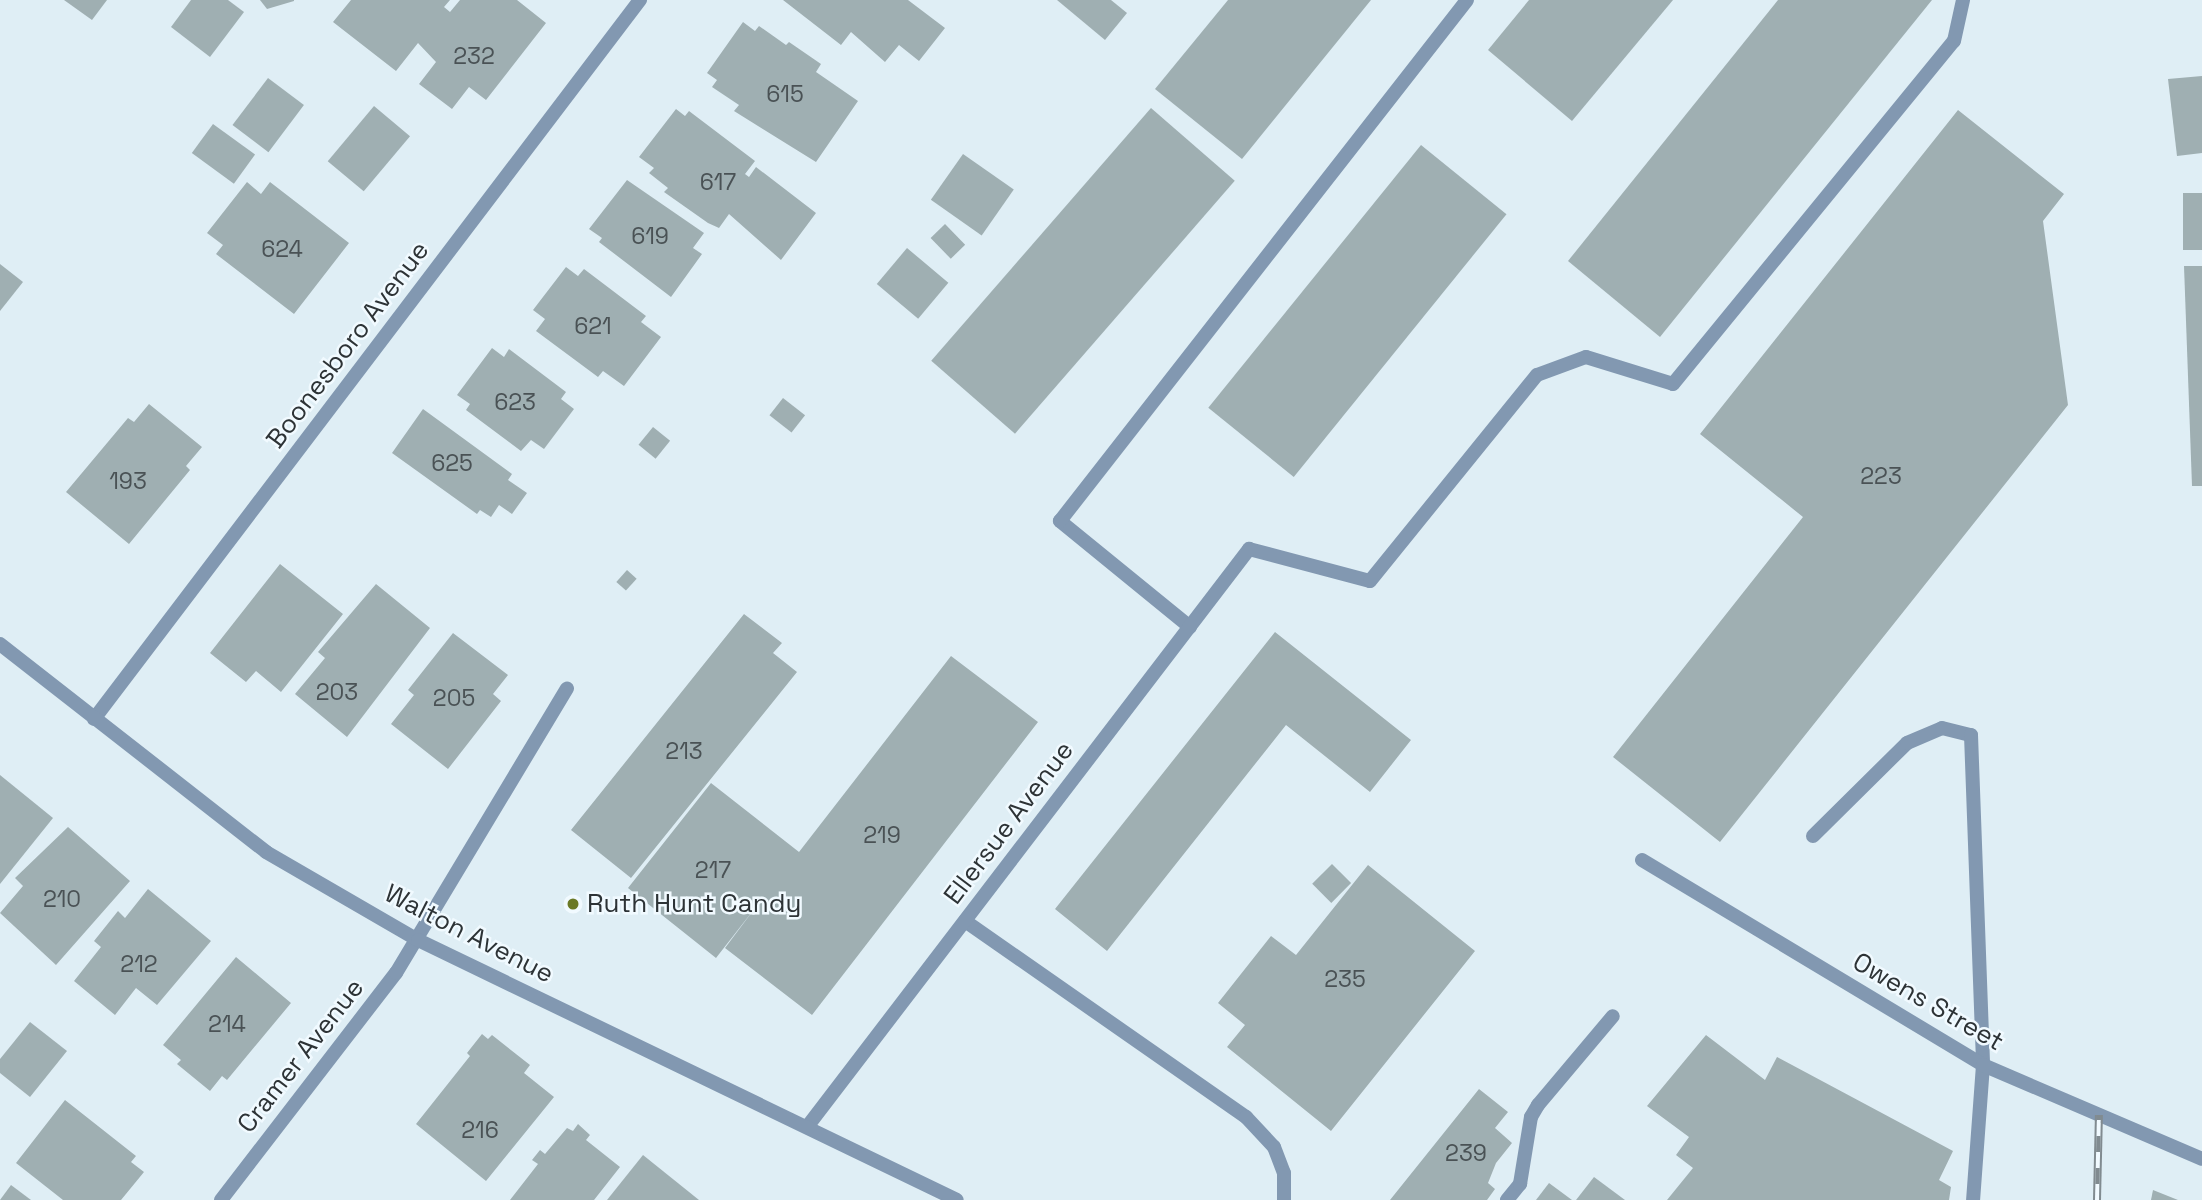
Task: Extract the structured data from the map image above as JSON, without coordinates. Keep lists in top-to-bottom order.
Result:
{
  "streets": {
    "street": [
      "Boonesboro Avenue",
      "Ellersue Avenue",
      "Walton Avenue",
      "Owens Street",
      "Cramer Avenue"
    ]
  },
  "crossings": [
    ["Boonesboro Avenue", "Walton Avenue"],
    ["Ellersue Avenue", "Walton Avenue"],
    ["Walton Avenue", "Cramer Avenue"]
  ],
  "places": ["Ruth Hunt Candy"],
  "house_numbers": [
    "232",
    "615",
    "617",
    "619",
    "624",
    "621",
    "623",
    "625",
    "223",
    "193",
    "203",
    "205",
    "213",
    "219",
    "217",
    "210",
    "212",
    "235",
    "214",
    "216",
    "239"
  ]
}
